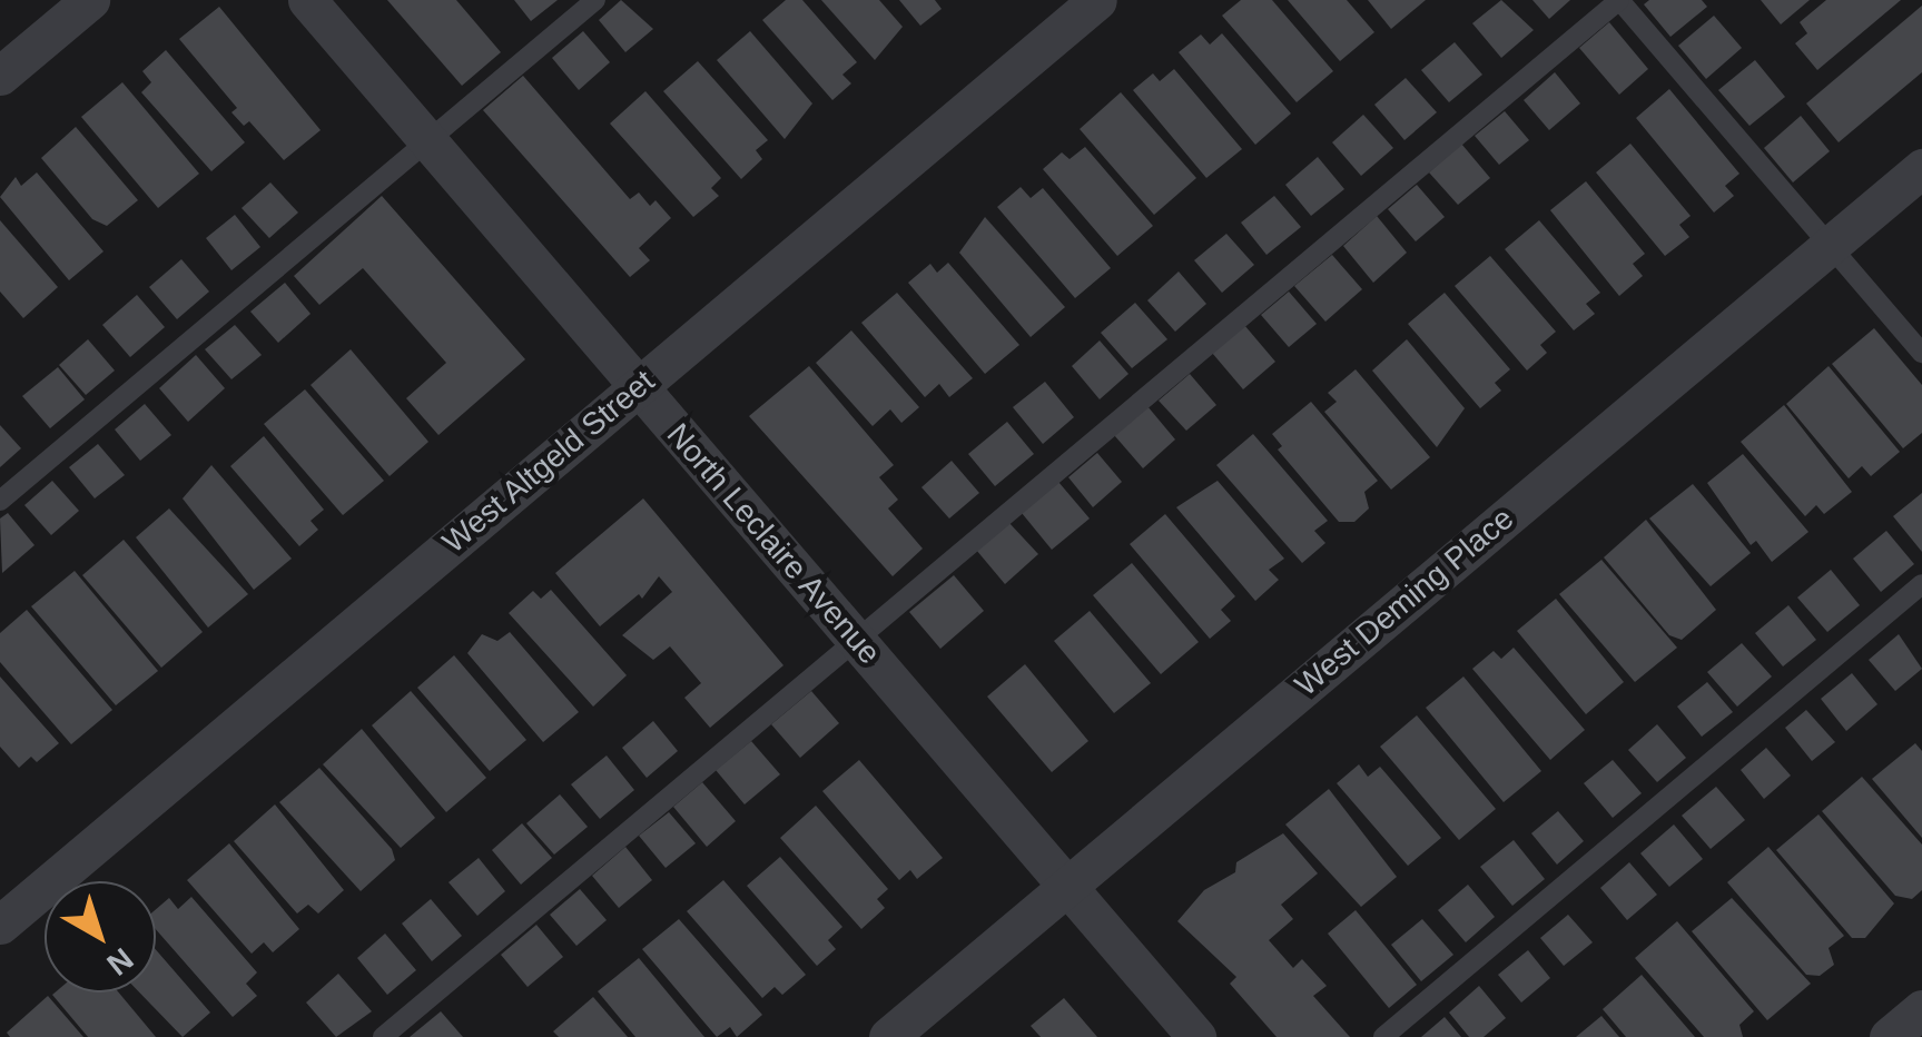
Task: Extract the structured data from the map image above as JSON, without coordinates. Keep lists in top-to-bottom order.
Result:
{
  "streets": {
    "street": ["West Altgeld Street", "North Leclaire Avenue", "West Deming Place"]
  },
  "crossings": [
    ["West Altgeld Street", "North Leclaire Avenue"],
    ["North Leclaire Avenue", "West Deming Place"]
  ],
  "north": "bottom right"
}
